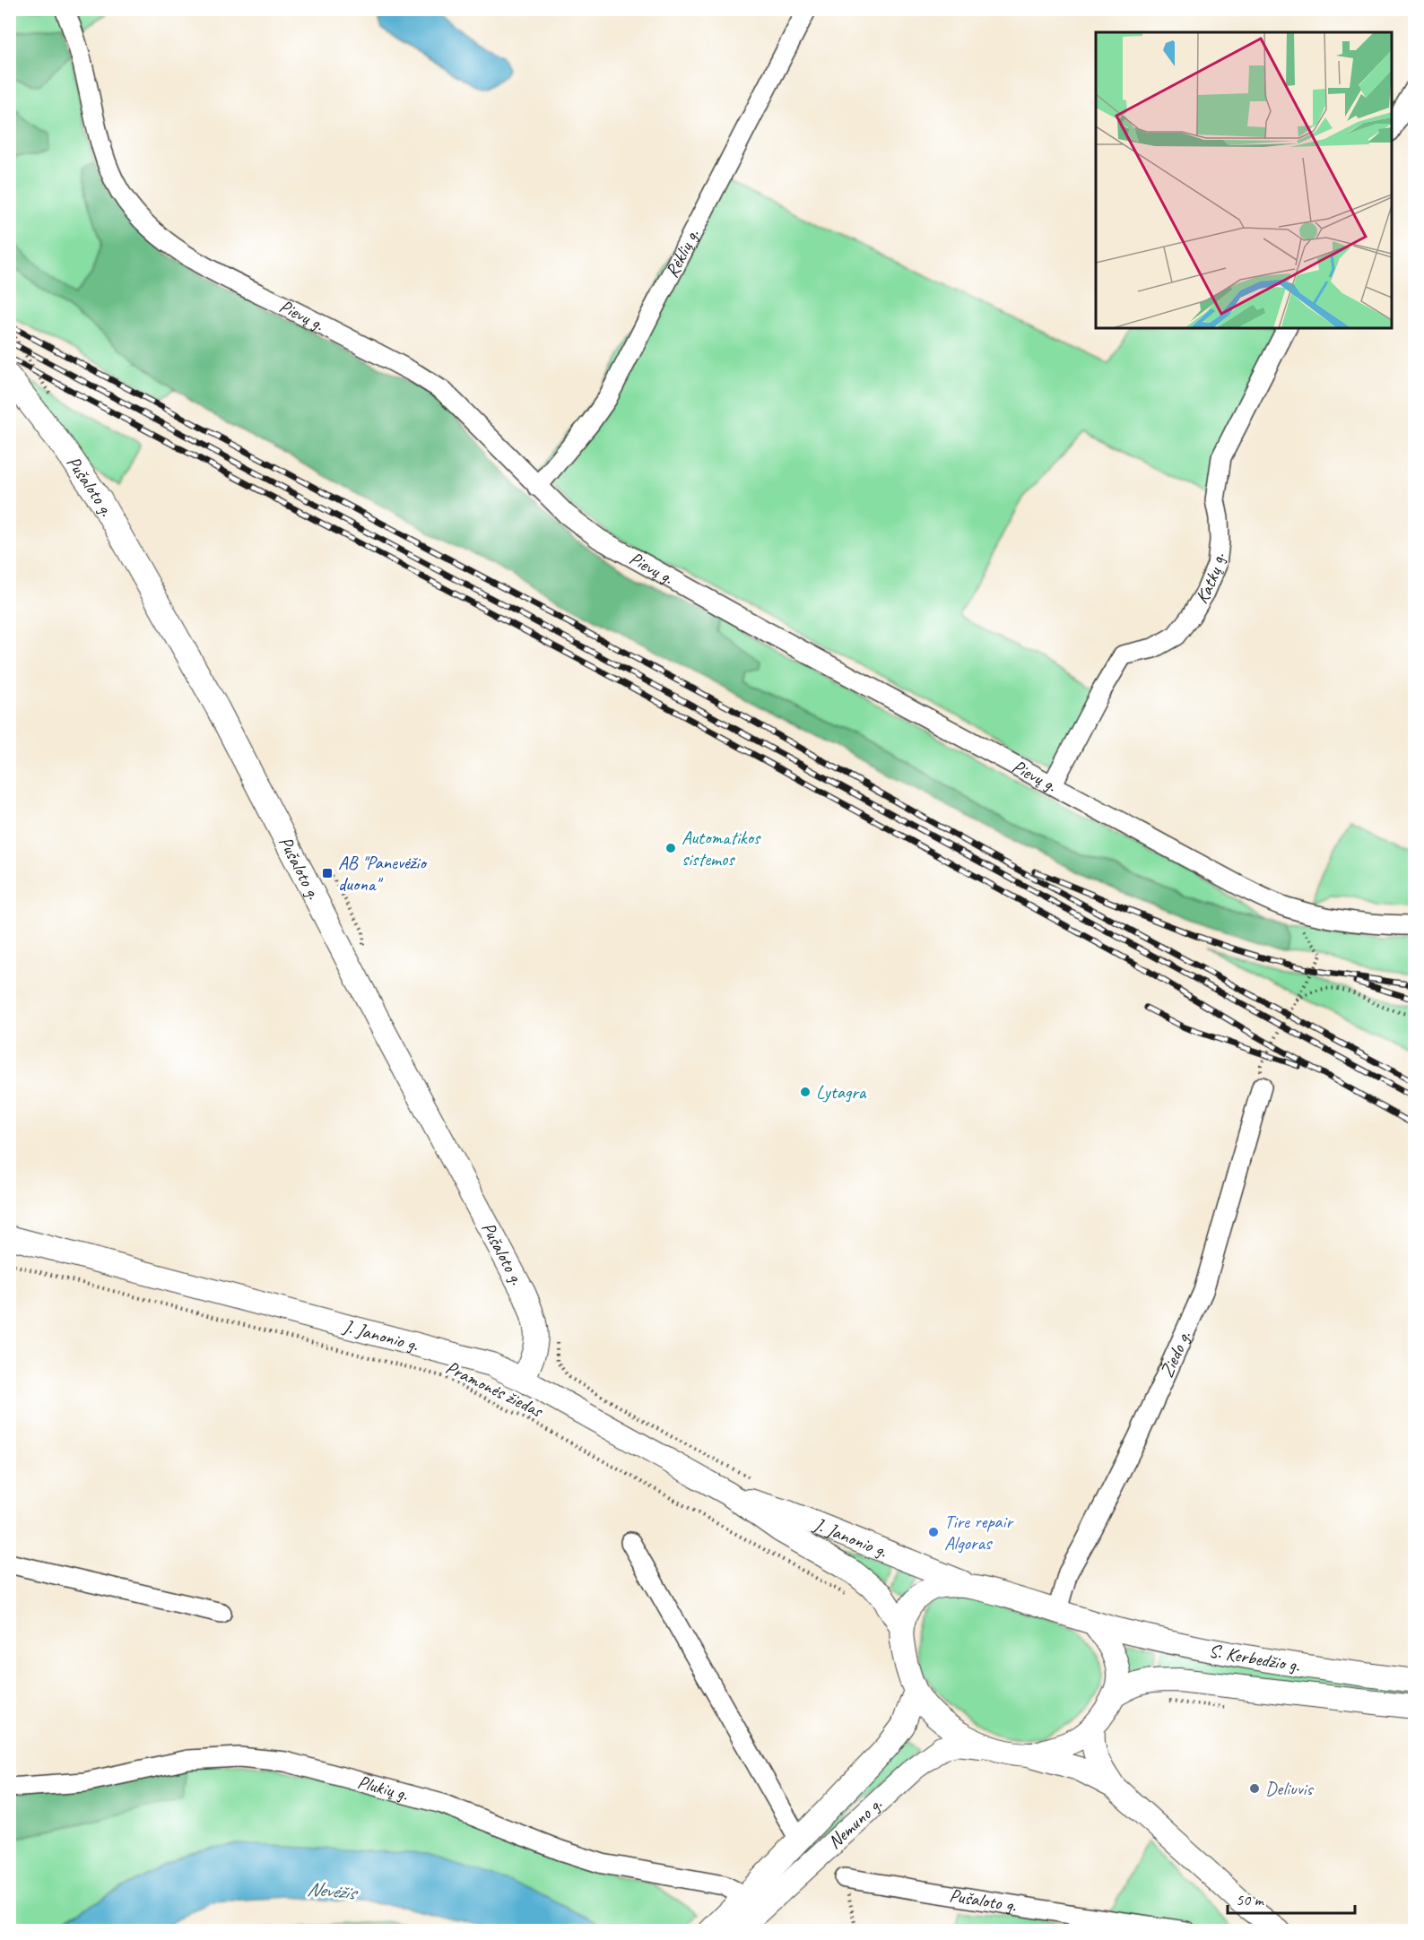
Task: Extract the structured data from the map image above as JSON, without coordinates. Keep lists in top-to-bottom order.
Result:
{
  "streets": {
    "main road": [
      "Pušaloto g.",
      "J. Janonio g.",
      "S. Kerbedžio g.",
      "Nemuno g."
    ],
    "street": [
      "Rėklių g.",
      "Pievų g.",
      "Katkų g.",
      "Žiedo g.",
      "Plukių g."
    ],
    "path": ["Pramonės žiedas"]
  },
  "crossings": [
    ["Rėklių g.", "Pievų g."],
    ["Pievų g.", "Katkų g."],
    ["Pušaloto g.", "J. Janonio g."],
    ["J. Janonio g.", "S. Kerbedžio g."],
    ["Žiedo g.", "S. Kerbedžio g."],
    ["Plukių g.", "Nemuno g."]
  ],
  "water": ["Nevėžis"],
  "places": {
    "other": [
      "Automatikos sistemos",
      "Lytagra",
      "Tire repair Algoras",
      "Deliuvis"
    ],
    "transit": ["AB \"Panevėžio duona\""]
  },
  "scale_bar": "50 m"
}
